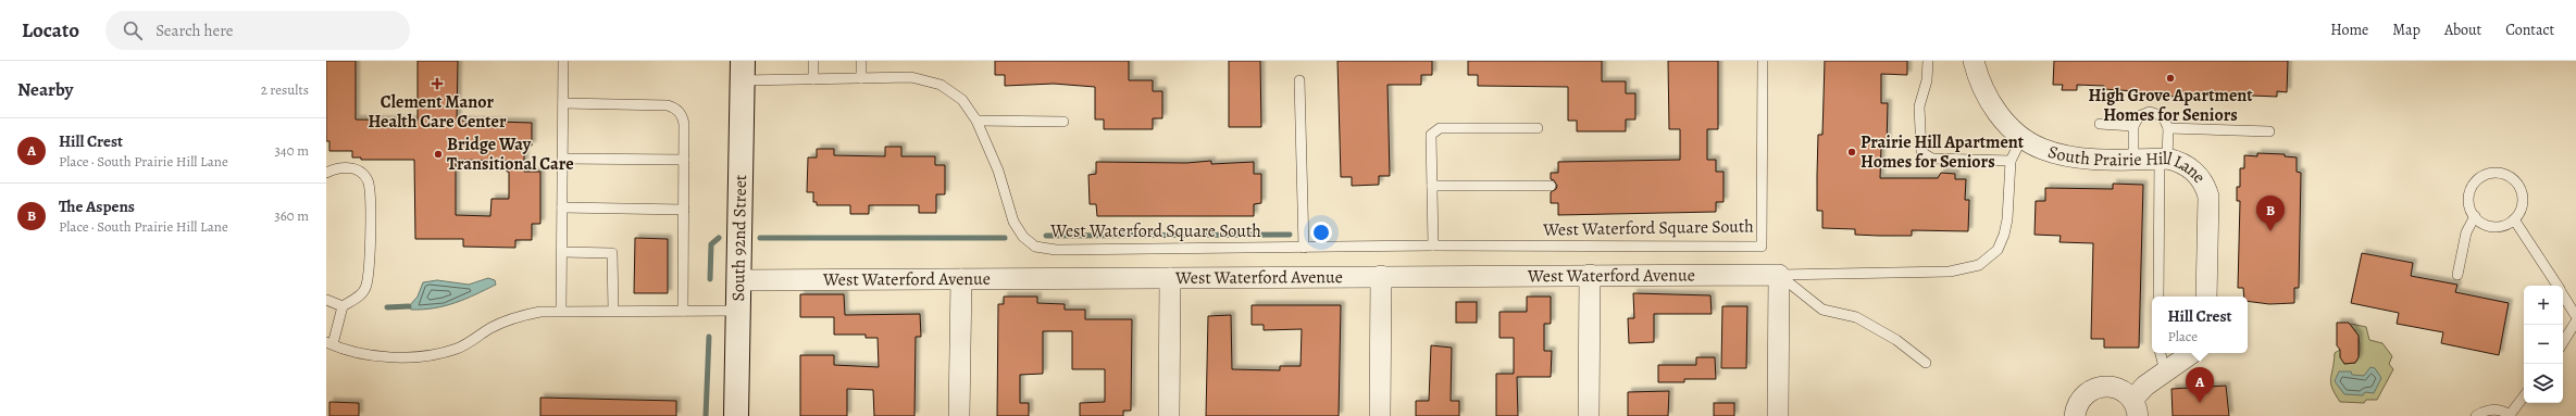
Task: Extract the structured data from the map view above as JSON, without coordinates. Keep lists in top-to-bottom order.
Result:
{
  "streets": {
    "main road": ["South 92nd Street"],
    "street": ["South Prairie Hill Lane", "West Waterford Avenue"],
    "lane": ["West Waterford Square South"]
  },
  "crossings": [
    ["West Waterford Square South", "South 92nd Street"],
    ["South 92nd Street", "West Waterford Avenue"]
  ],
  "places": {
    "other": ["High Grove Apartment Homes for Seniors", "Prairie Hill Apartment Homes for Seniors", "Bridge Way Transitional Care"],
    "health": ["Clement Manor Health Care Center"]
  },
  "page": {
    "header": "Locato",
    "search": "Search here",
    "nav": [
      "Home",
      "Map",
      "About",
      "Contact"
    ],
    "heading": ["Nearby", "2 results"],
    "list": [
      {
        "mark": "A",
        "name": "Hill Crest",
        "note": "Place · South Prairie Hill Lane",
        "value": "340 m"
      },
      {
        "mark": "B",
        "name": "The Aspens",
        "note": "Place · South Prairie Hill Lane",
        "value": "360 m"
      }
    ],
    "pins": ["B", "A"],
    "map_buttons": ["+", "−"],
    "popup": ["Hill Crest", "Place"]
  }
}
